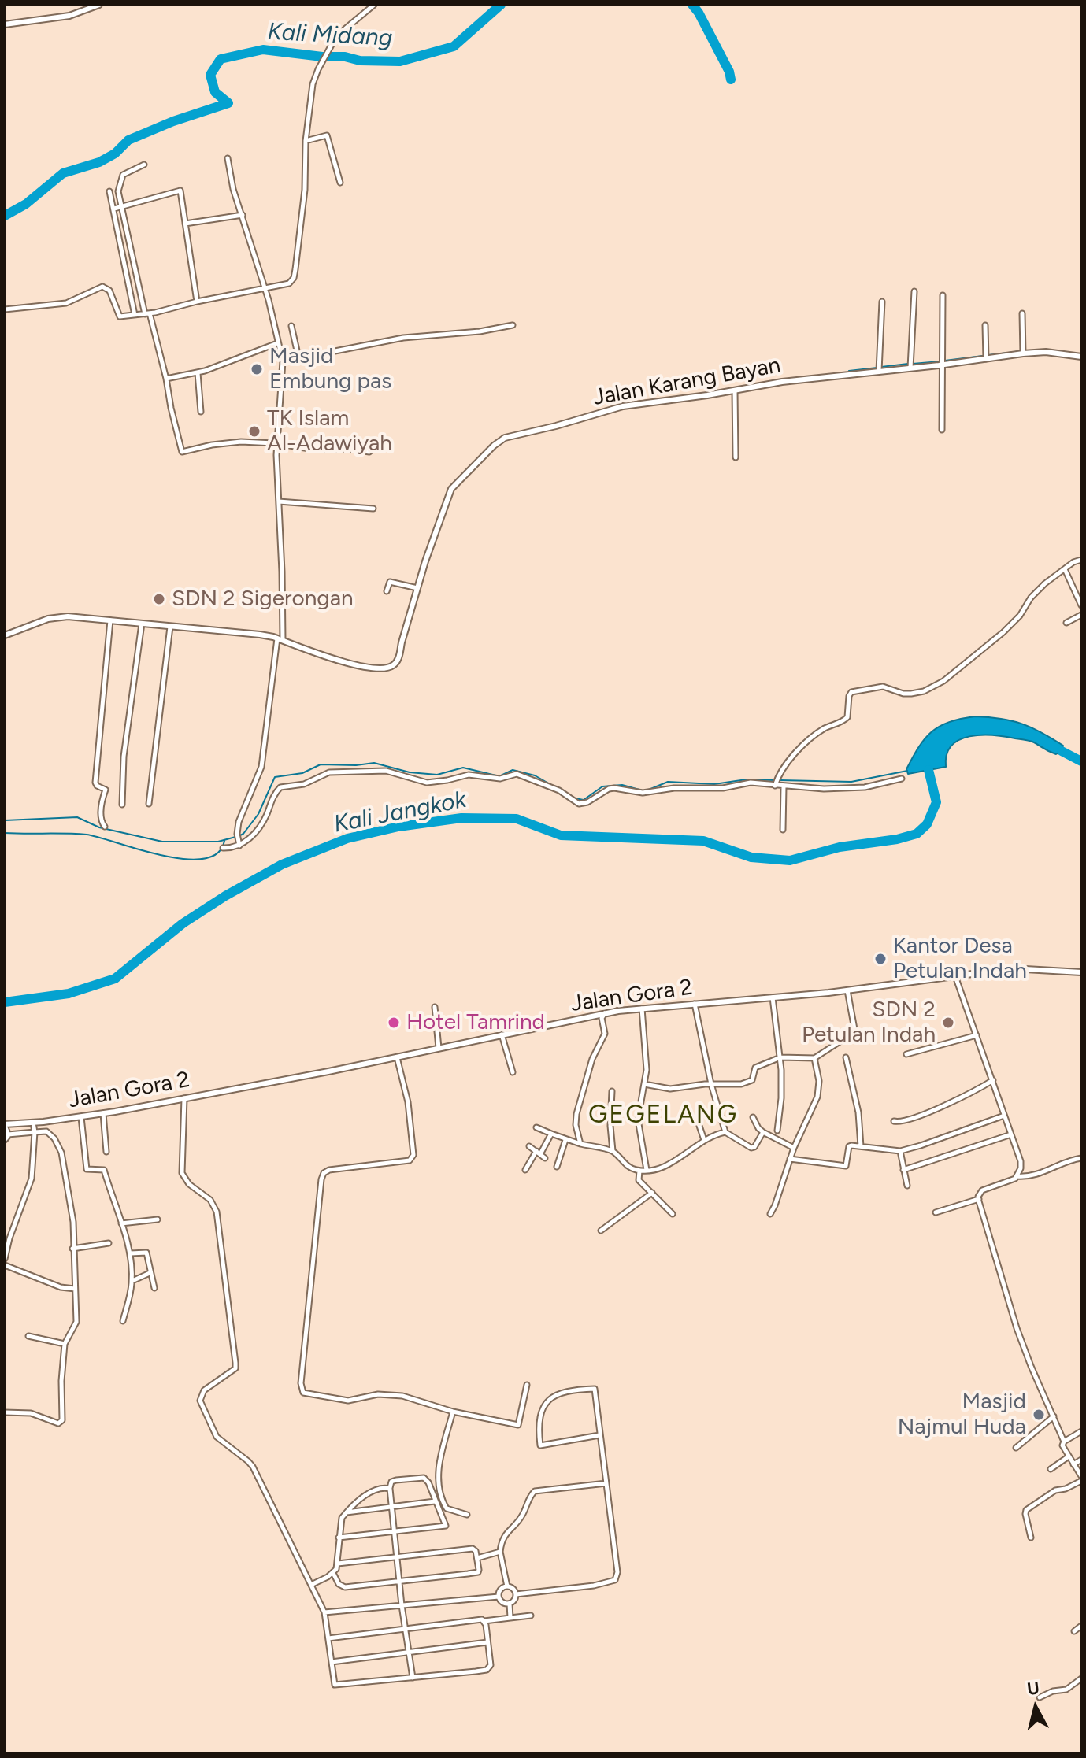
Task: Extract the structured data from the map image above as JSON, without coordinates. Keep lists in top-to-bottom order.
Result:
{
  "streets": {
    "street": ["Jalan Karang Bayan", "Jalan Gora 2"]
  },
  "districts": ["GEGELANG"],
  "water": ["Kali Midang", "Kali Jangkok"],
  "places": [
    "Masjid Embung pas",
    "TK Islam Al-Adawiyah",
    "SDN 2 Sigerongan",
    "Kantor Desa Petulan Indah",
    "Hotel Tamrind",
    "SDN 2 Petulan Indah",
    "Masjid Najmul Huda"
  ],
  "north": "top"
}
